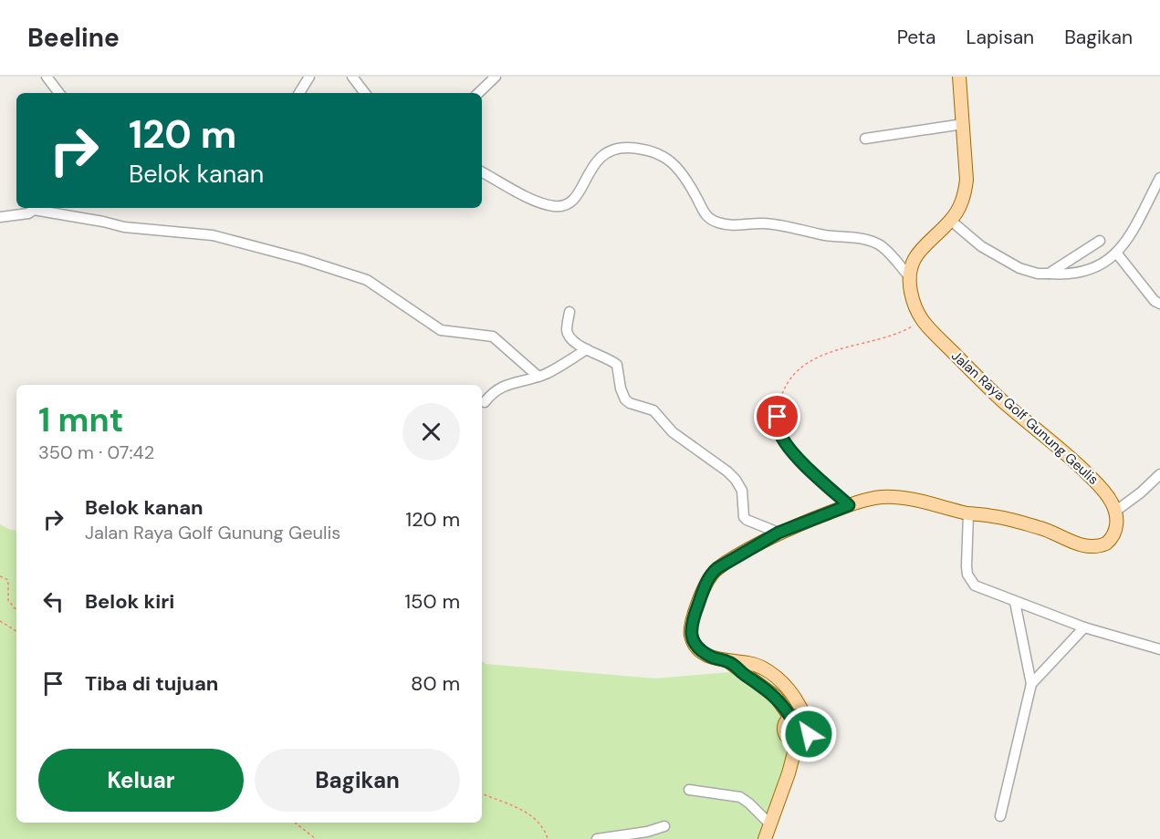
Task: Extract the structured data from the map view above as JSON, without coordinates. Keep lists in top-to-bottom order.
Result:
{
  "streets": {
    "main road": ["Jalan Raya Golf Gunung Geulis"]
  },
  "page": {
    "header": "Beeline",
    "nav": ["Peta", "Lapisan", "Bagikan"],
    "turn": ["120 m", "Belok kanan"],
    "heading": ["1 mnt", "350 m · 07:42"],
    "list": [
      {
        "name": "Belok kanan",
        "note": "Jalan Raya Golf Gunung Geulis",
        "value": "120 m"
      },
      {
        "name": "Belok kiri",
        "value": "150 m"
      },
      {
        "name": "Tiba di tujuan",
        "value": "80 m"
      }
    ],
    "buttons": ["Keluar", "Bagikan"]
  }
}
